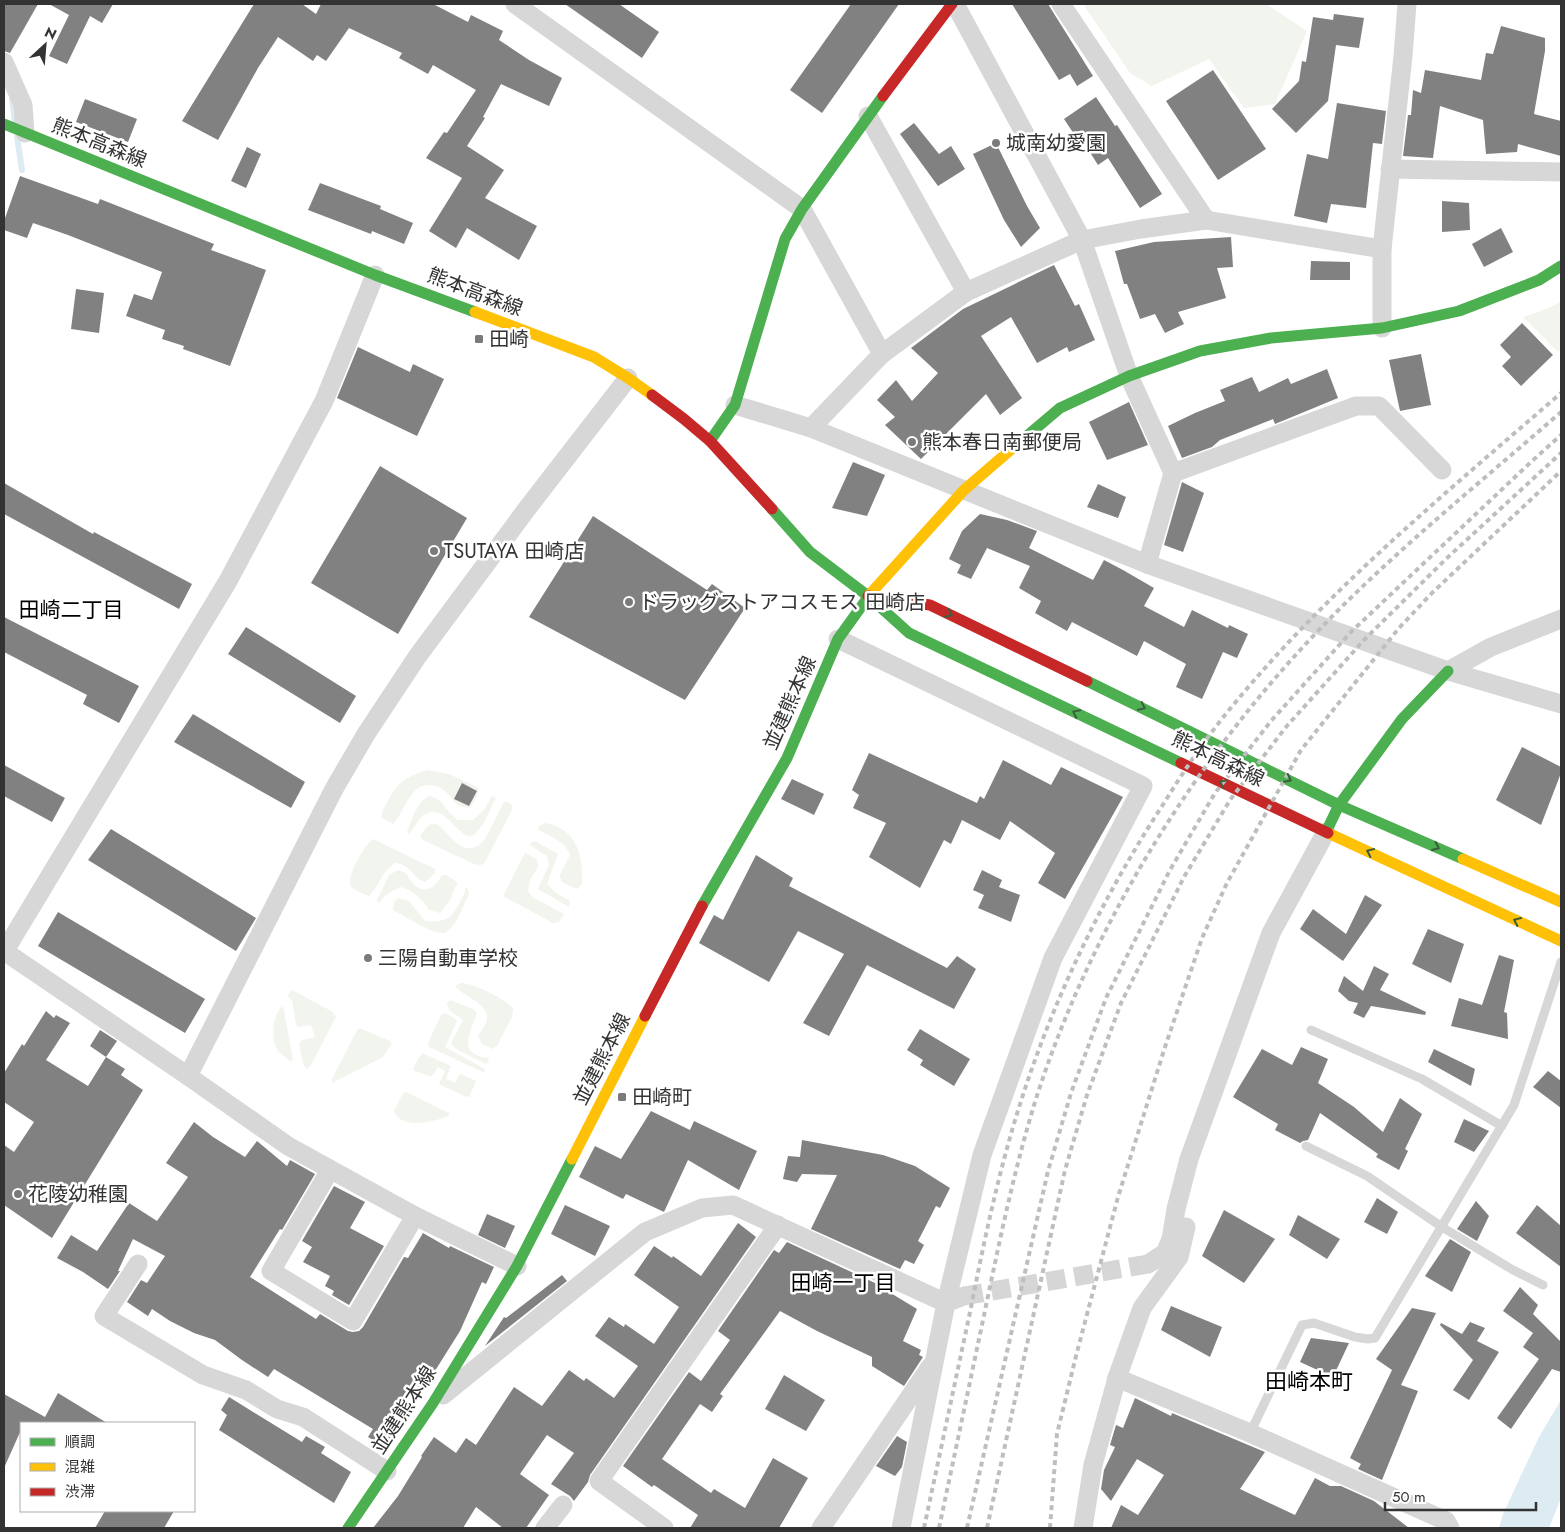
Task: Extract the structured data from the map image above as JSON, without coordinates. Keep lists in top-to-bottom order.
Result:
{
  "streets": {
    "main road": ["熊本高森線", "並建熊本線"]
  },
  "crossings": [
    ["熊本高森線", "並建熊本線"]
  ],
  "districts": ["田崎二丁目", "田崎一丁目", "田崎本町"],
  "places": {
    "other": [
      "城南幼愛園",
      "熊本春日南郵便局",
      "TSUTAYA 田崎店",
      "ドラッグストアコスモス 田崎店",
      "三陽自動車学校",
      "花陵幼稚園"
    ],
    "transit": ["田崎", "田崎町"]
  },
  "legend": ["順調", "混雑", "渋滞"],
  "scale_bar": "50 m",
  "north": "top right"
}
